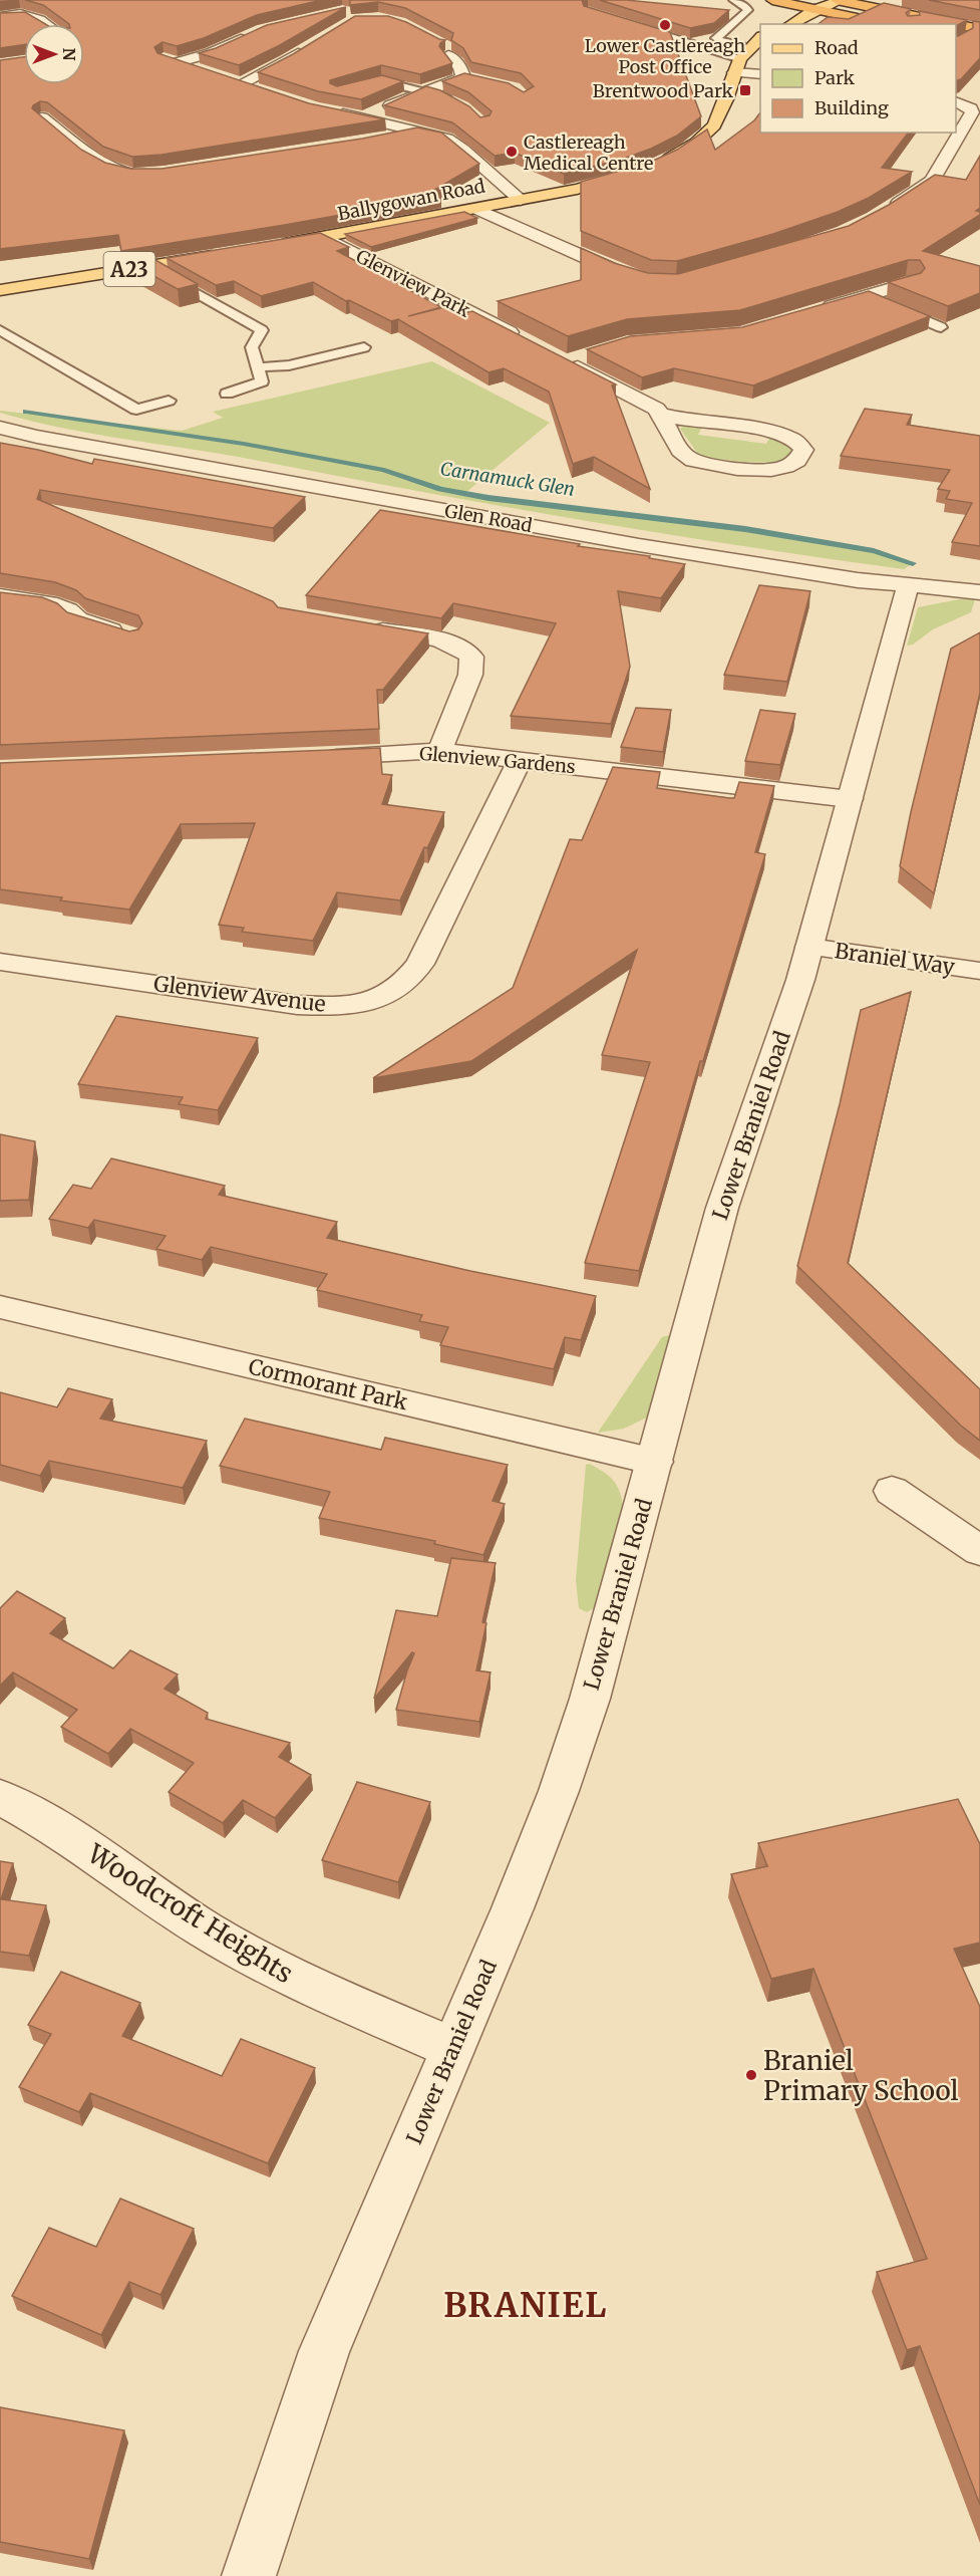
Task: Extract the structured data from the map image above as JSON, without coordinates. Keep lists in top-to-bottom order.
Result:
{
  "streets": {
    "main road": ["Ballygowan Road", "A23"],
    "street": [
      "Glenview Park",
      "Glen Road",
      "Glenview Gardens",
      "Braniel Way",
      "Glenview Avenue",
      "Lower Braniel Road",
      "Cormorant Park",
      "Woodcroft Heights"
    ]
  },
  "crossings": [
    ["Ballygowan Road", "Glenview Park"],
    ["Glen Road", "Lower Braniel Road"],
    ["Glenview Gardens", "Glenview Avenue"],
    ["Glenview Gardens", "Lower Braniel Road"],
    ["Braniel Way", "Lower Braniel Road"],
    ["Lower Braniel Road", "Cormorant Park"],
    ["Lower Braniel Road", "Woodcroft Heights"]
  ],
  "districts": ["BRANIEL"],
  "water": ["Carnamuck Glen"],
  "places": {
    "other": ["Lower Castlereagh Post Office", "Castlereagh Medical Centre", "Braniel Primary School"],
    "transit": ["Brentwood Park"]
  },
  "legend": ["Road", "Park", "Building"],
  "north": "right"
}
